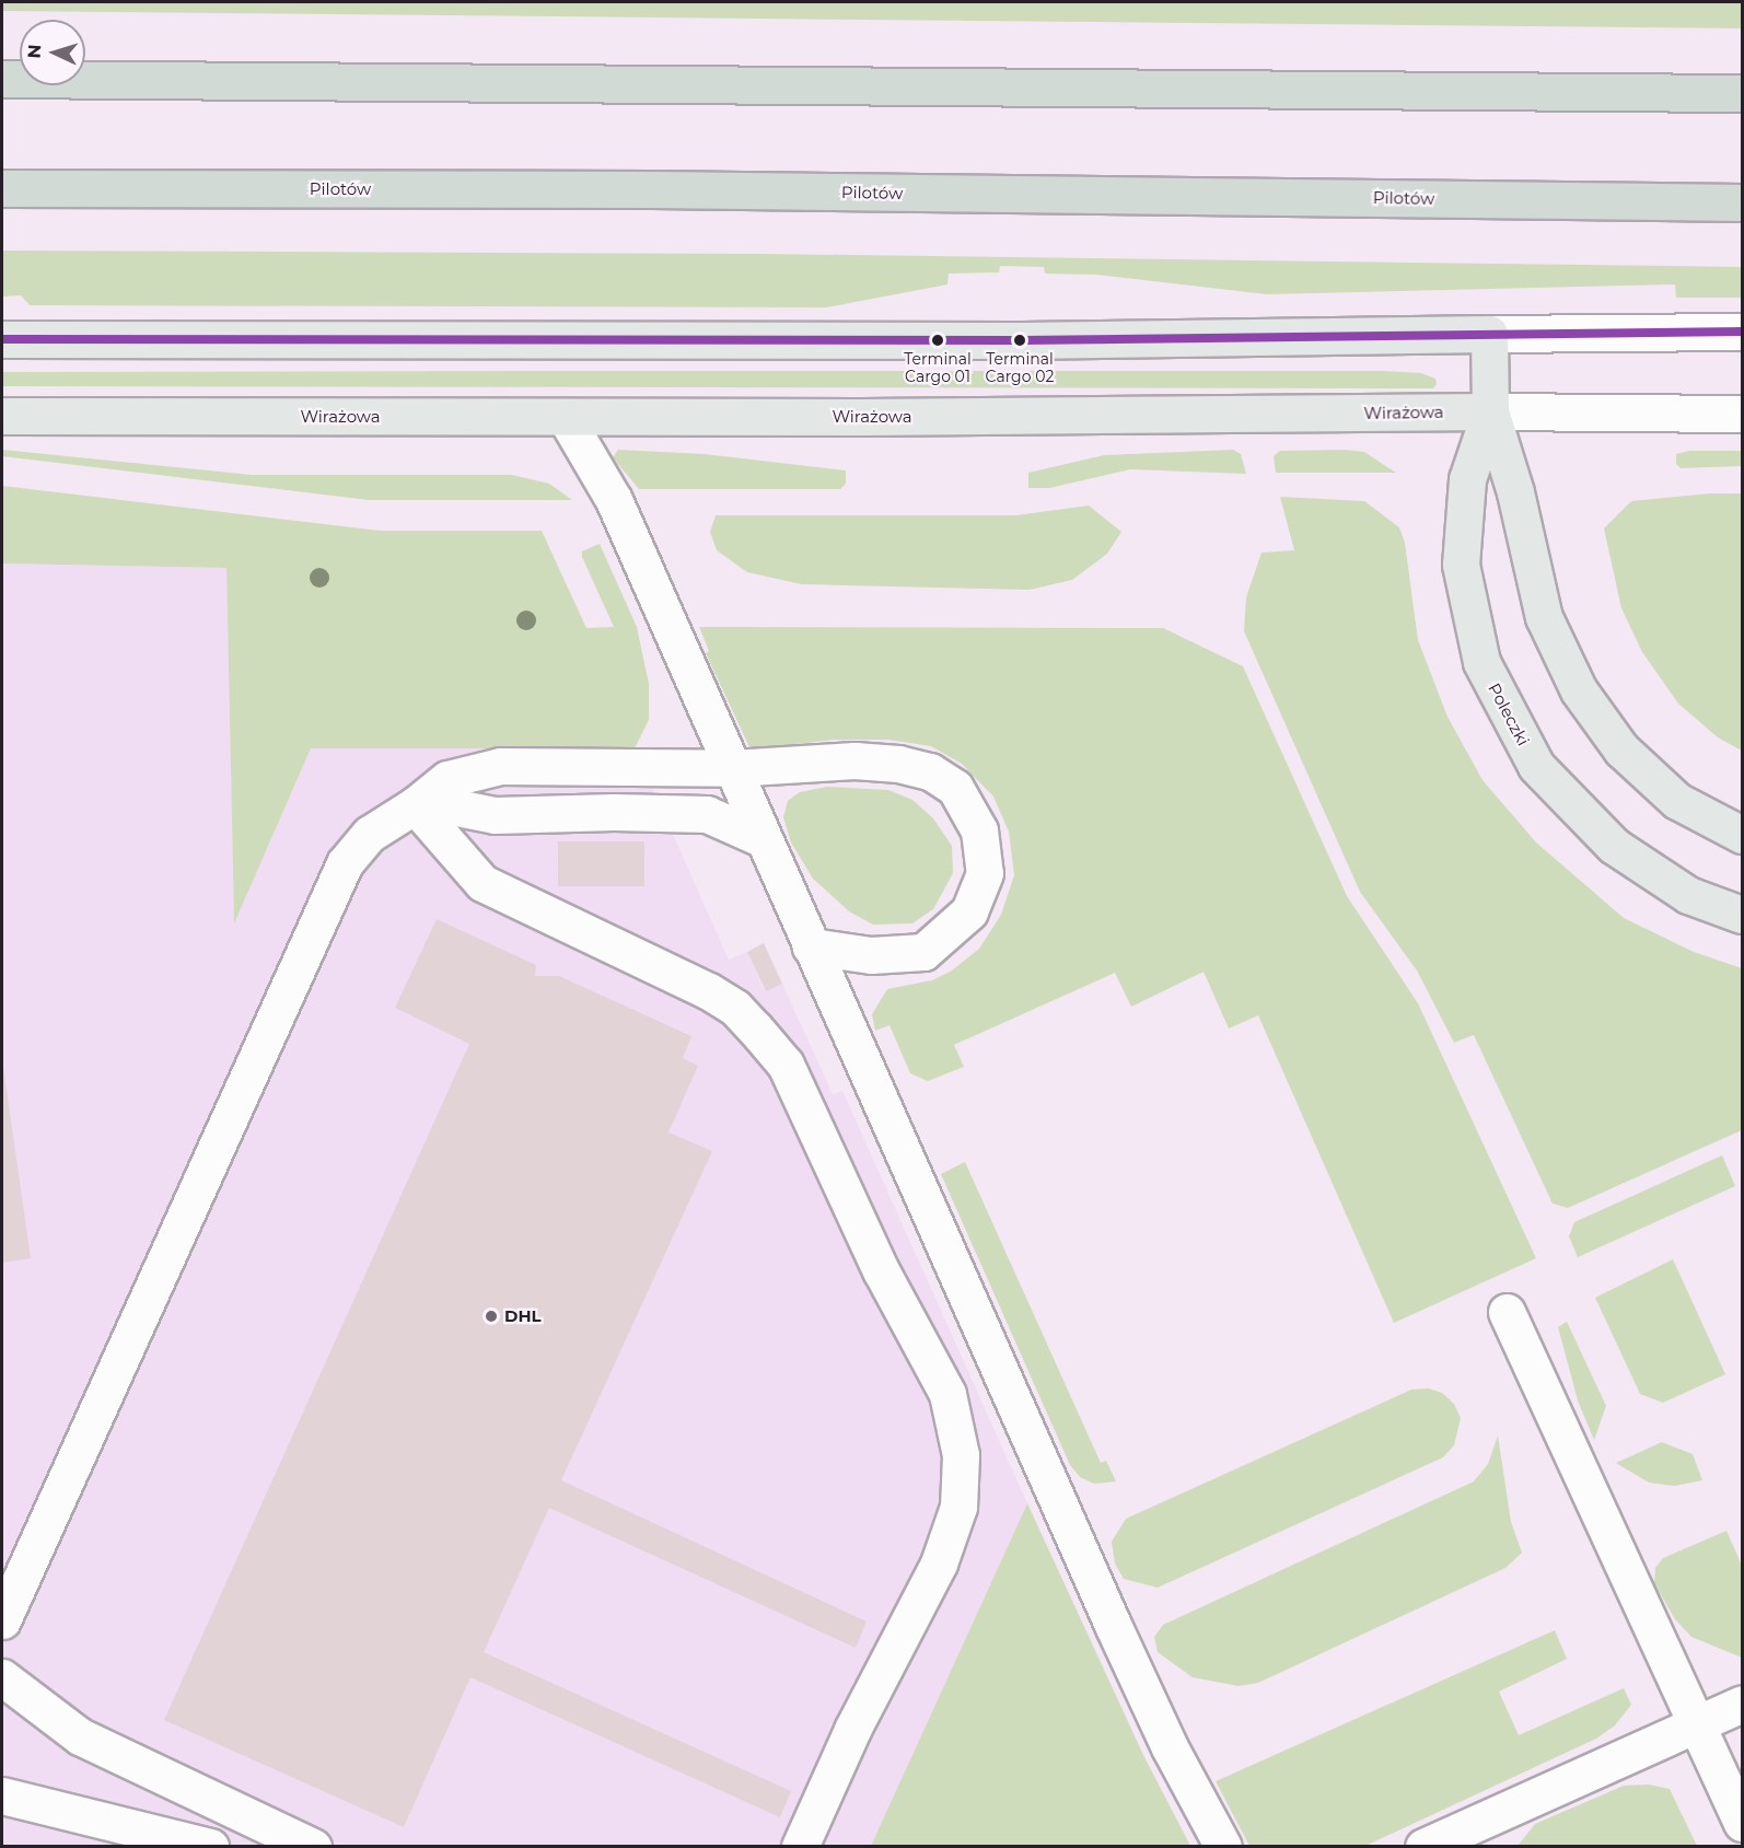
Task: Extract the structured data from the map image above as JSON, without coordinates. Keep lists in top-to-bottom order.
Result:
{
  "streets": {
    "highway": ["Pilotów"],
    "main road": ["Wirażowa", "Poleczki"]
  },
  "crossings": [
    ["Wirażowa", "Poleczki"]
  ],
  "places": ["Terminal Cargo 01", "Terminal Cargo 02", "DHL"],
  "north": "left"
}
